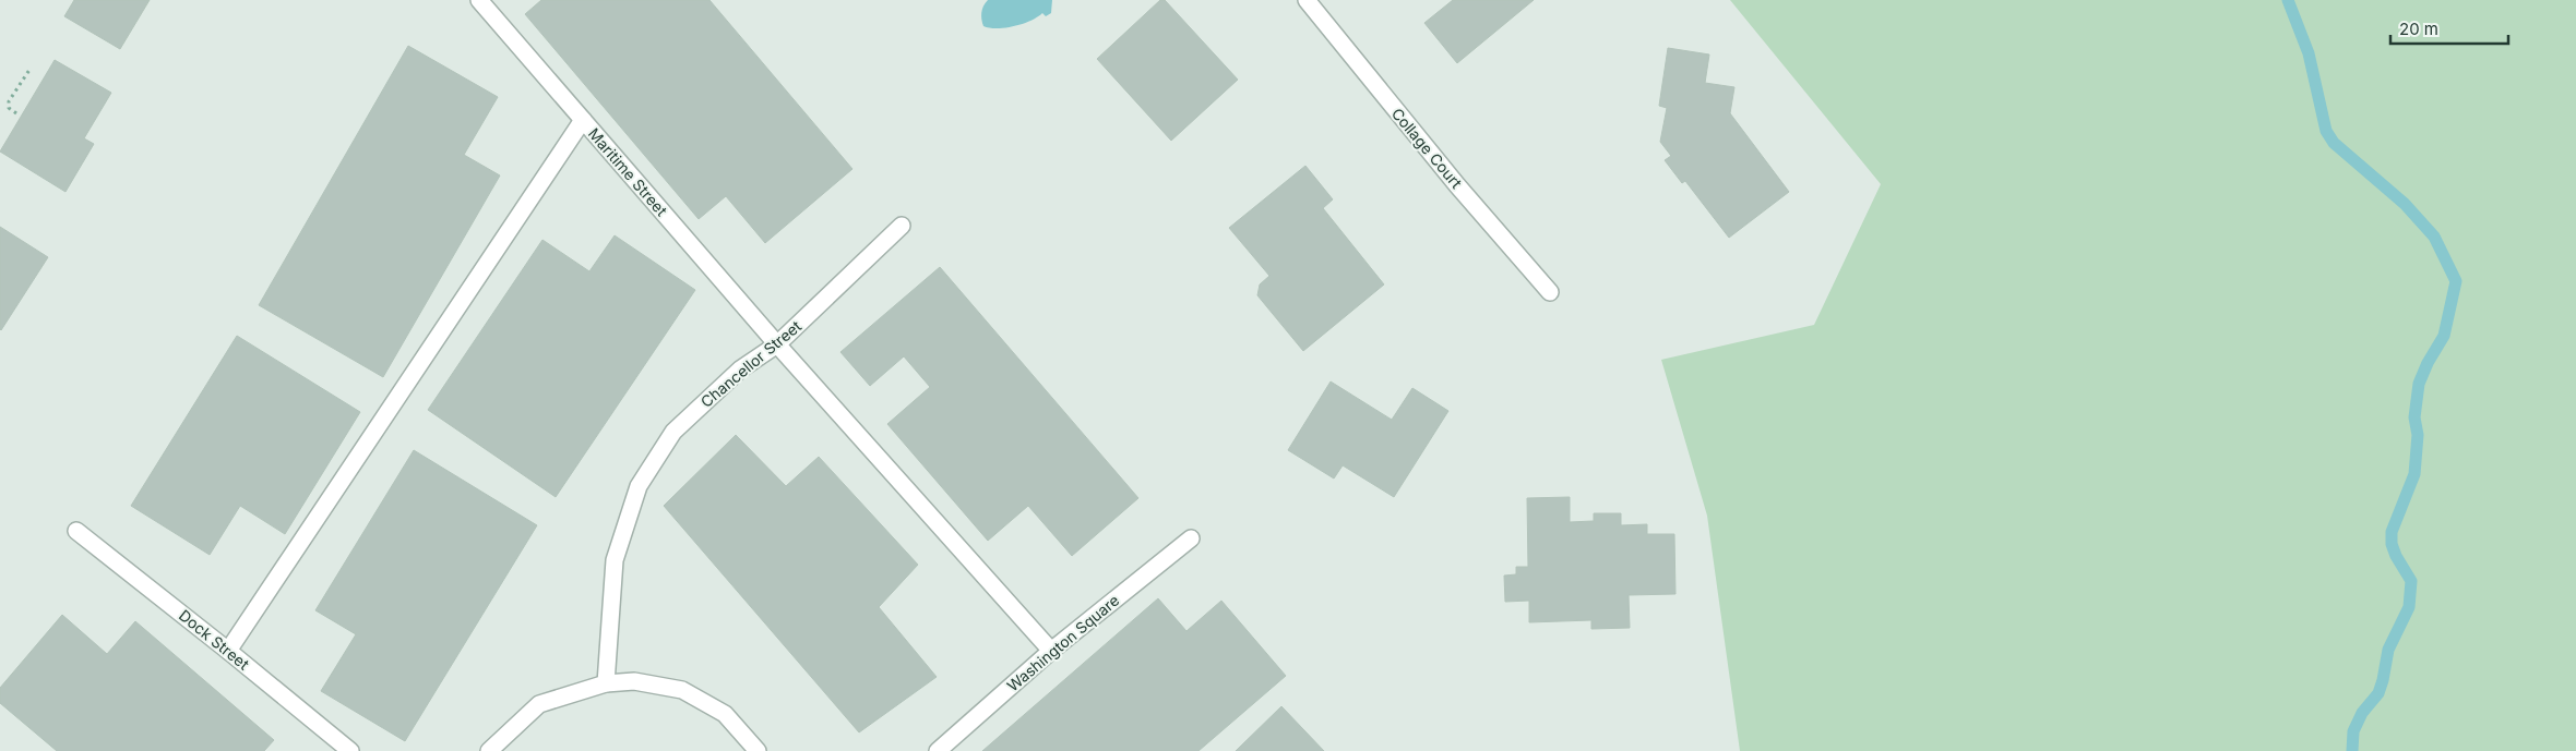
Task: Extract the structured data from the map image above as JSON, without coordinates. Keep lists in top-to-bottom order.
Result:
{
  "streets": {
    "street": [
      "Collage Court",
      "Maritime Street",
      "Chancellor Street",
      "Dock Street",
      "Washington Square"
    ]
  },
  "crossings": [
    ["Maritime Street", "Chancellor Street"],
    ["Maritime Street", "Washington Square"]
  ],
  "scale_bar": "20 m"
}
